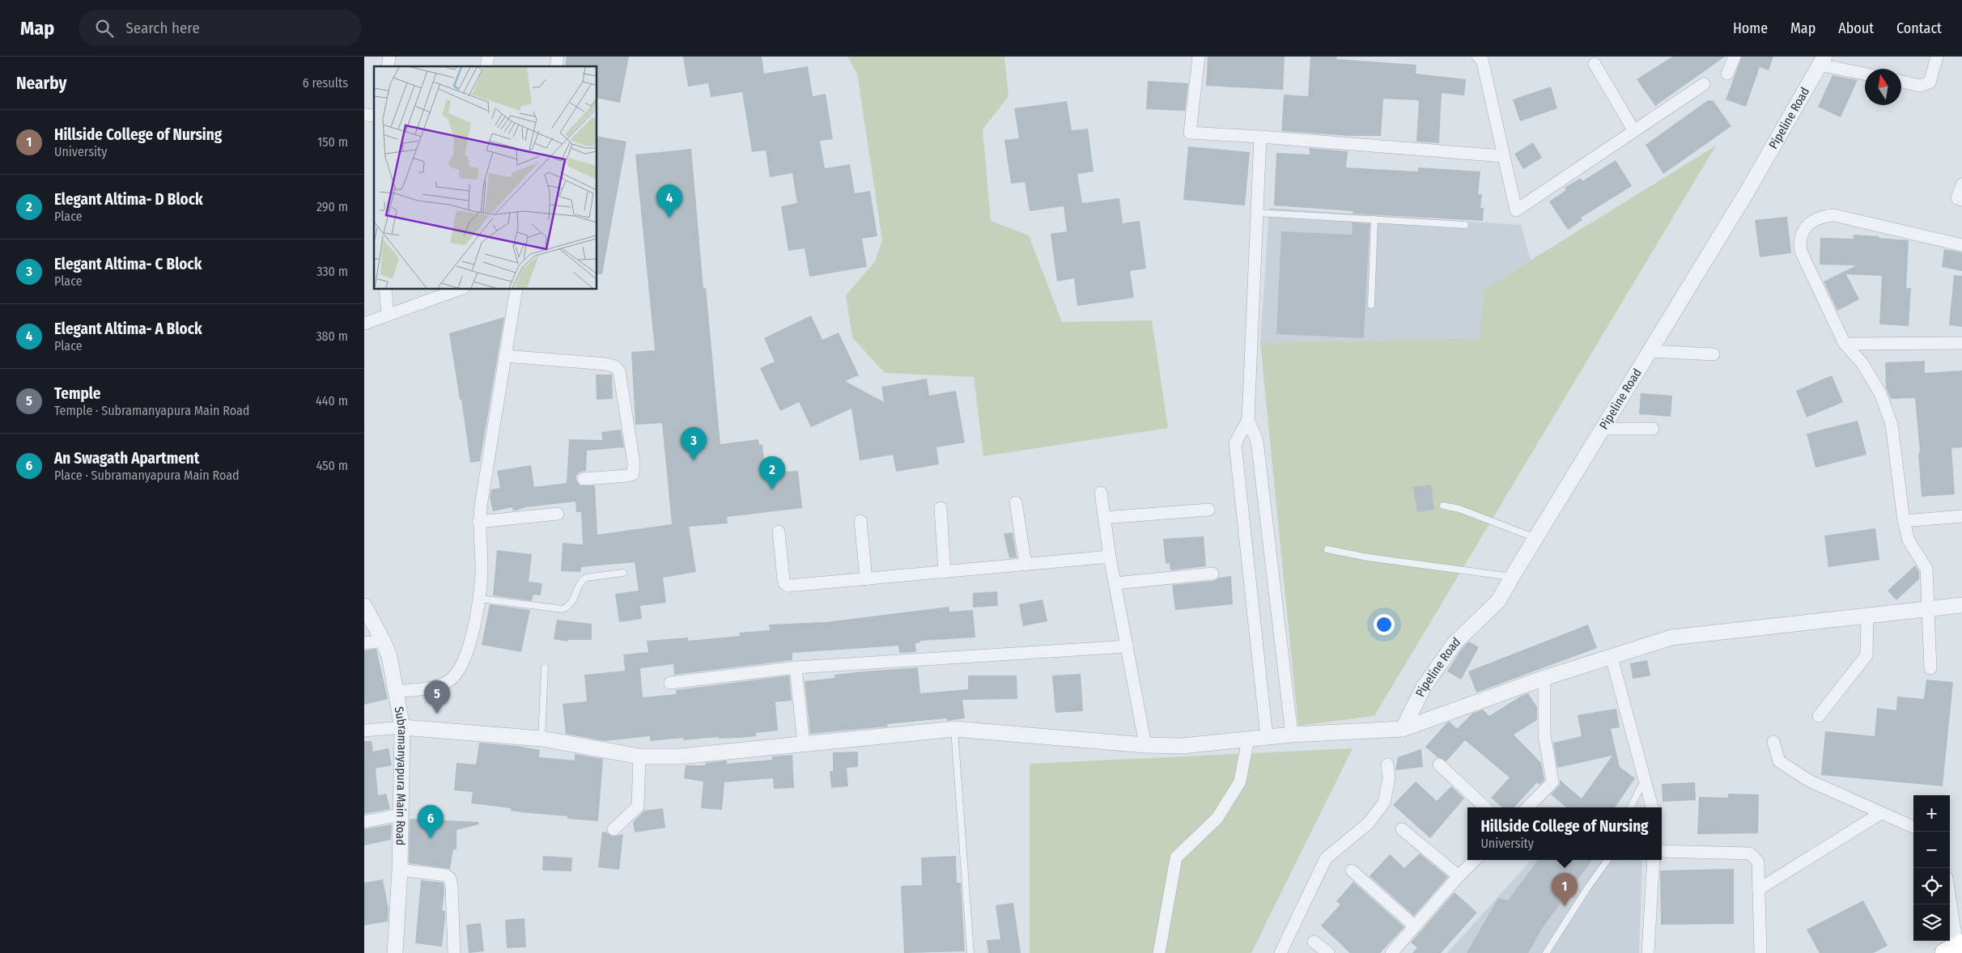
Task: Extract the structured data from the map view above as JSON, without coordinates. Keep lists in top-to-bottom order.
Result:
{
  "streets": {
    "street": ["Pipeline Road", "Subramanyapura Main Road"]
  },
  "north": "top",
  "page": {
    "header": "Map",
    "search": "Search here",
    "nav": [
      "Home",
      "Map",
      "About",
      "Contact"
    ],
    "heading": ["Nearby", "6 results"],
    "list": [
      {
        "mark": "1",
        "name": "Hillside College of Nursing",
        "note": "University",
        "value": "150 m"
      },
      {
        "mark": "2",
        "name": "Elegant Altima- D Block",
        "note": "Place",
        "value": "290 m"
      },
      {
        "mark": "3",
        "name": "Elegant Altima- C Block",
        "note": "Place",
        "value": "330 m"
      },
      {
        "mark": "4",
        "name": "Elegant Altima- A Block",
        "note": "Place",
        "value": "380 m"
      },
      {
        "mark": "5",
        "name": "Temple",
        "note": "Temple · Subramanyapura Main Road",
        "value": "440 m"
      },
      {
        "mark": "6",
        "name": "An Swagath Apartment",
        "note": "Place · Subramanyapura Main Road",
        "value": "450 m"
      }
    ],
    "pins": [
      "4",
      "3",
      "2",
      "5",
      "6",
      "1"
    ],
    "map_buttons": ["+", "−"],
    "popup": ["Hillside College of Nursing", "University"]
  }
}
